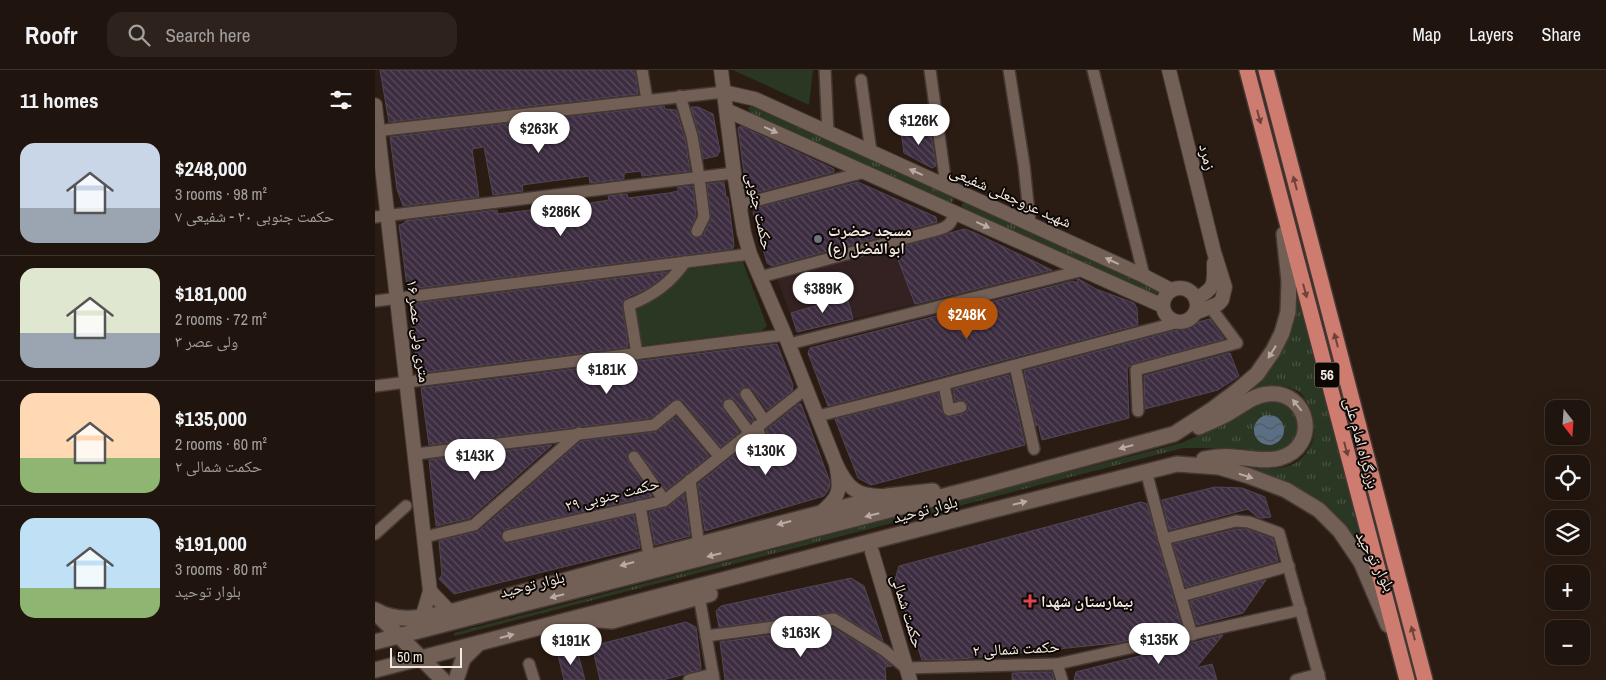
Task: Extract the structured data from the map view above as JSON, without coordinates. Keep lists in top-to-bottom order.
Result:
{
  "streets": {
    "highway": ["56", "بزرگراه امام علی"],
    "main road": ["بلوار توحید"],
    "street": [
      "زمرد",
      "شهید عروجعلی شفیعی",
      "حکمت جنوبی",
      "۱۶ متری ولی عصر",
      "حکمت جنوبی ۲۹",
      "حکمت شمالی",
      "حکمت شمالی ۲"
    ]
  },
  "crossings": [
    ["زمرد", "شهید عروجعلی شفیعی"],
    ["شهید عروجعلی شفیعی", "حکمت جنوبی"],
    ["حکمت جنوبی", "حکمت جنوبی ۲۹"],
    ["بزرگراه امام علی", "بلوار توحید"],
    ["حکمت شمالی", "حکمت شمالی ۲"]
  ],
  "places": {
    "other": ["مسجد حضرت ابوالفضل (ع)"],
    "health": ["بیمارستان شهدا"]
  },
  "scale_bar": "50 m",
  "north": "bottom",
  "page": {
    "header": "Roofr",
    "search": "Search here",
    "nav": ["Map", "Layers", "Share"],
    "heading": "11 homes",
    "price": [
      "$126K",
      "$263K",
      "$286K",
      "$389K",
      "$248K",
      "$181K",
      "$130K",
      "$143K",
      "$163K",
      "$135K",
      "$191K"
    ],
    "list": [
      {
        "name": "$248,000",
        "note": "3 rooms · 98 m² · حکمت جنوبی ۲۰ - شفیعی ۷"
      },
      {
        "name": "$181,000",
        "note": "2 rooms · 72 m² · ولی عصر ۳"
      },
      {
        "name": "$135,000",
        "note": "2 rooms · 60 m² · حکمت شمالی ۲"
      },
      {
        "name": "$191,000",
        "note": "3 rooms · 80 m² · بلوار توحید"
      }
    ],
    "map_buttons": ["+", "−"],
    "scale": "50 m"
  }
}
